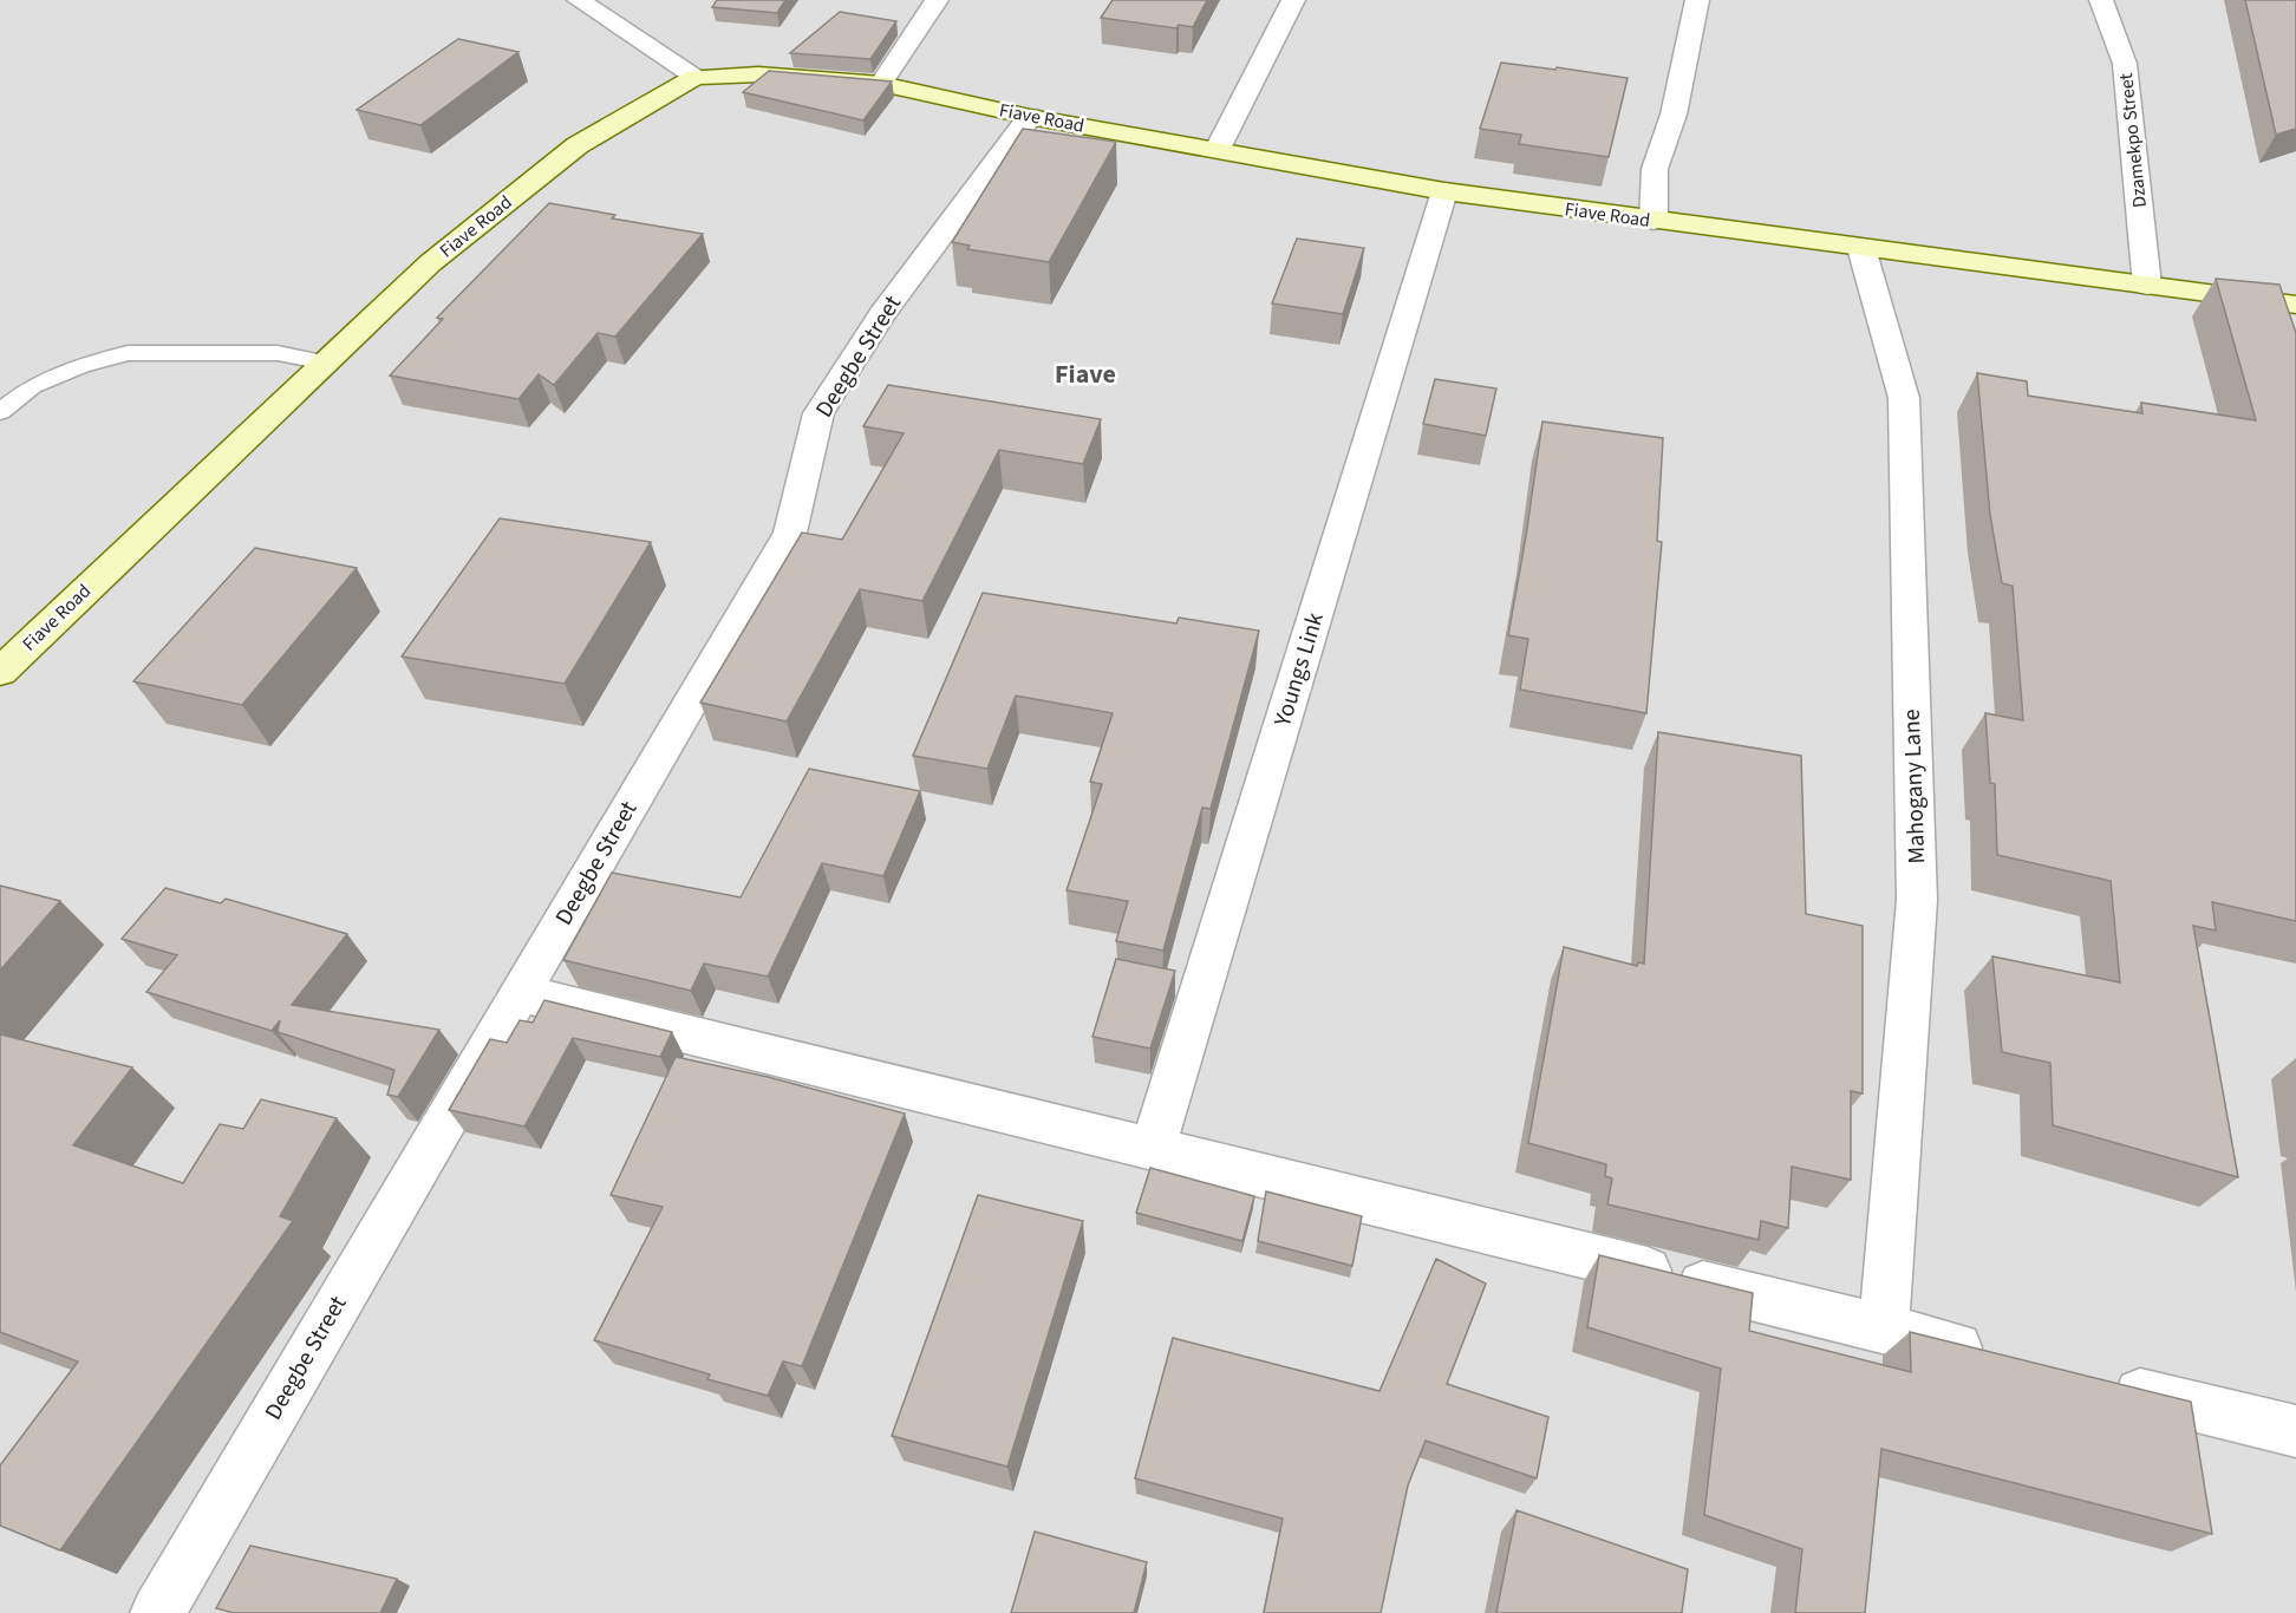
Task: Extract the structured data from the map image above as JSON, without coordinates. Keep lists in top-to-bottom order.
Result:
{
  "streets": {
    "street": [
      "Fiave Road",
      "Dzamekpo Street",
      "Deegbe Street",
      "Youngs Link",
      "Mahogany Lane"
    ]
  },
  "crossings": [
    ["Fiave Road", "Dzamekpo Street"],
    ["Fiave Road", "Deegbe Street"],
    ["Fiave Road", "Youngs Link"],
    ["Fiave Road", "Mahogany Lane"]
  ],
  "districts": ["Fiave"]
}
